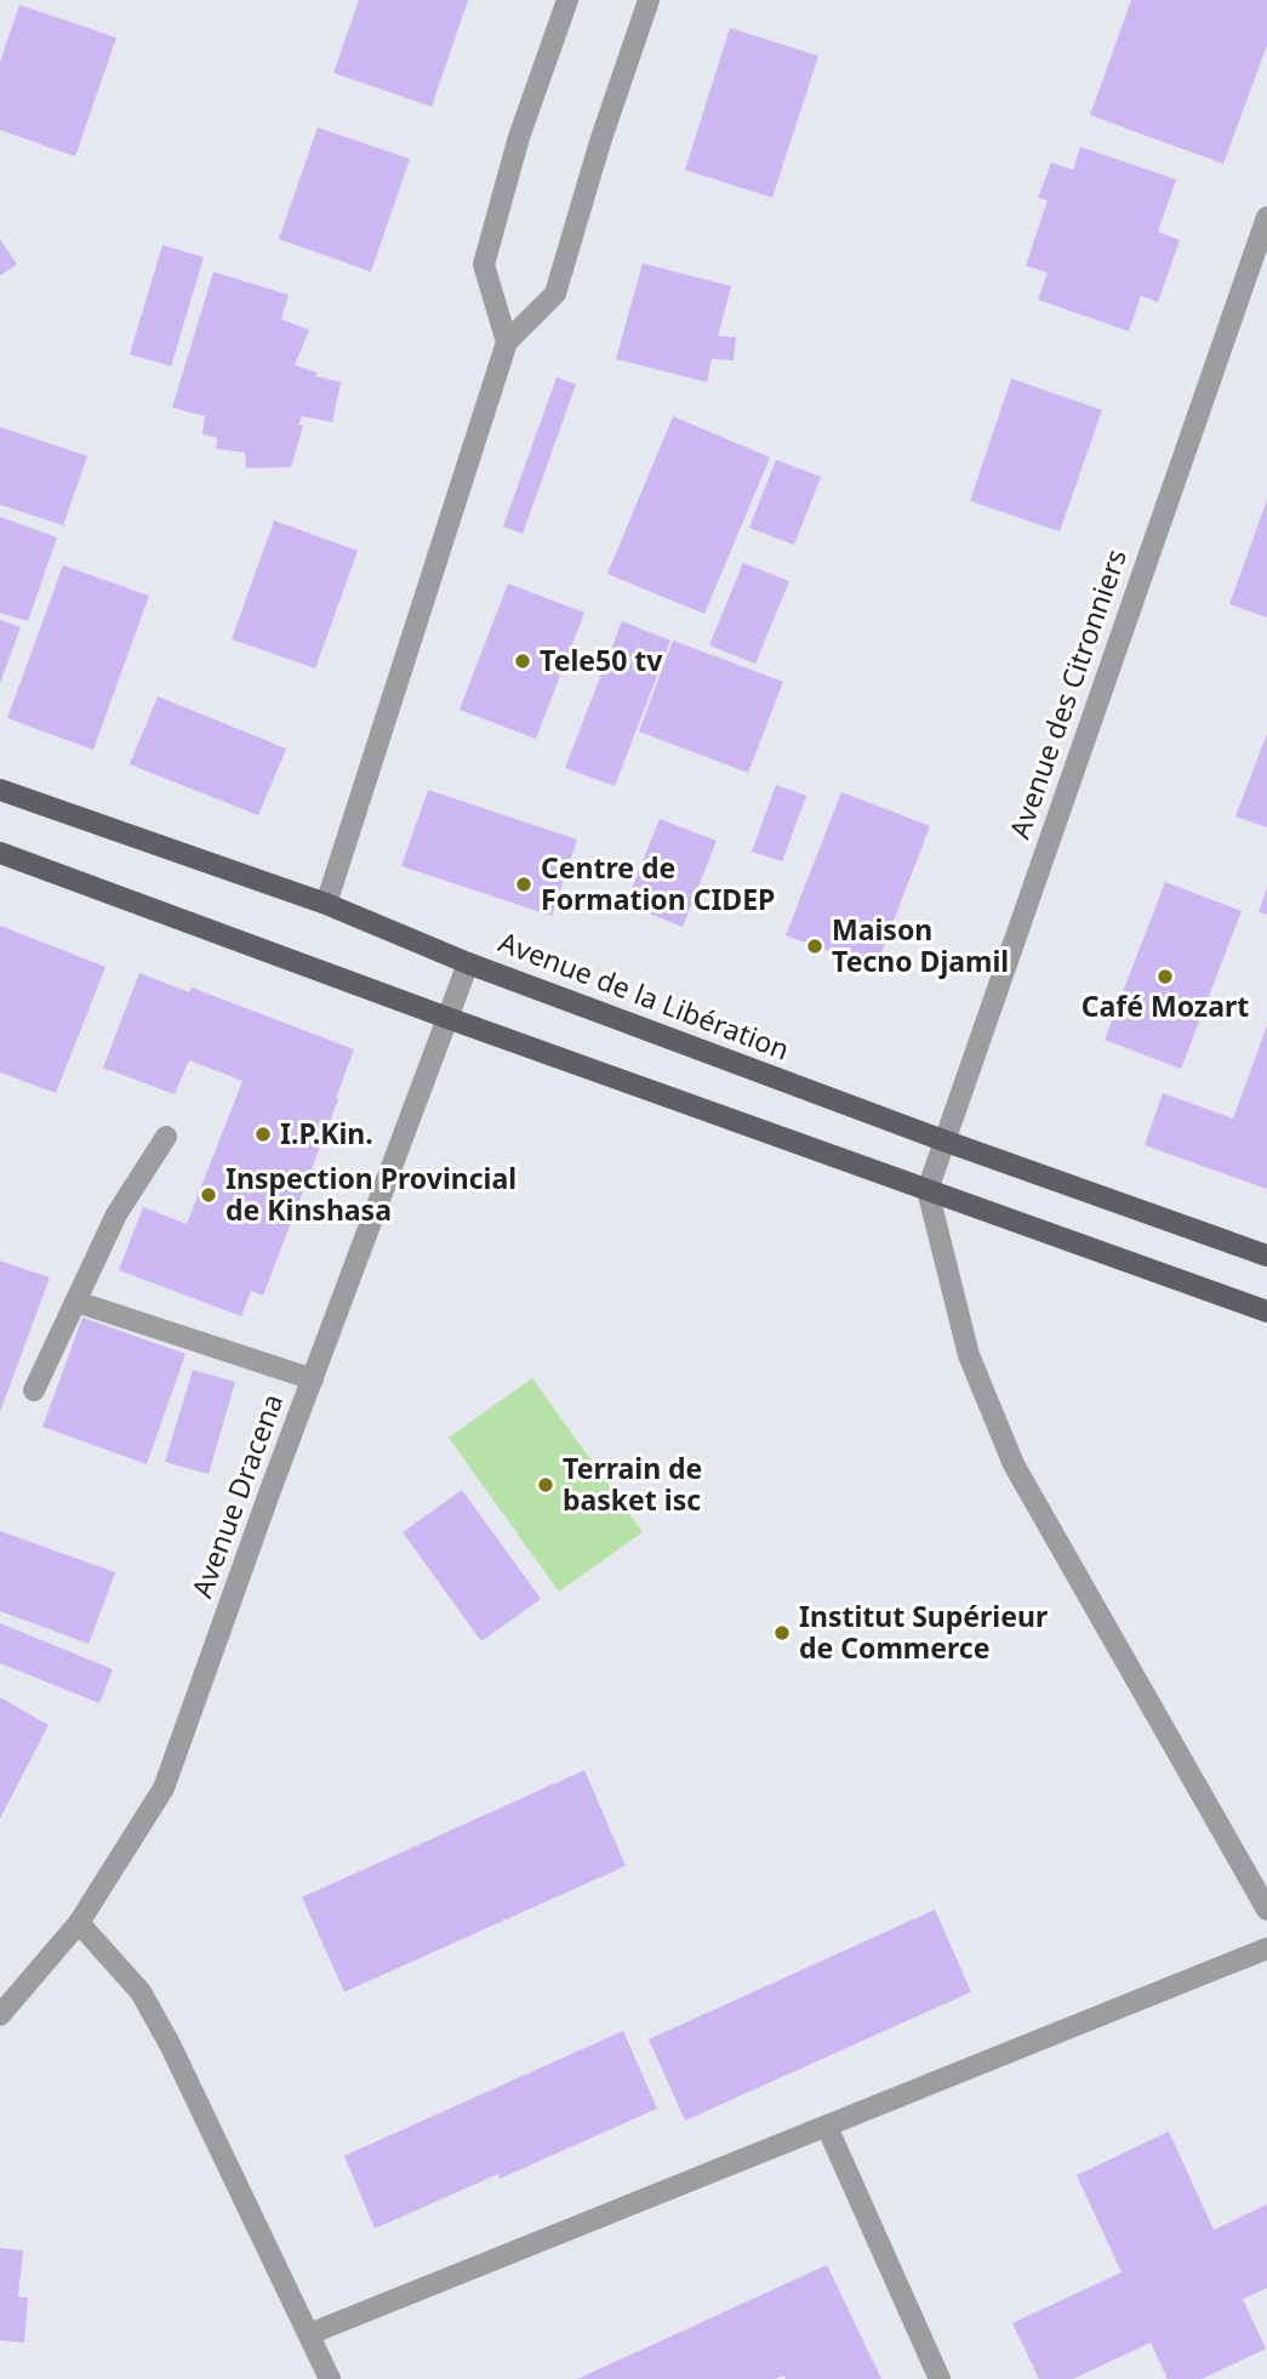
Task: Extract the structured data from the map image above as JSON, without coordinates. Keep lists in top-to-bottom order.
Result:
{
  "streets": {
    "main road": ["Avenue de la Libération"],
    "street": ["Avenue des Citronniers", "Avenue Dracena"]
  },
  "crossings": [
    ["Avenue des Citronniers", "Avenue de la Libération"],
    ["Avenue de la Libération", "Avenue Dracena"]
  ],
  "places": [
    "Tele50 tv",
    "Centre de Formation CIDEP",
    "Maison Tecno Djamil",
    "Café Mozart",
    "I.P.Kin.",
    "Inspection Provincial de Kinshasa",
    "Terrain de basket isc",
    "Institut Supérieur de Commerce"
  ]
}
